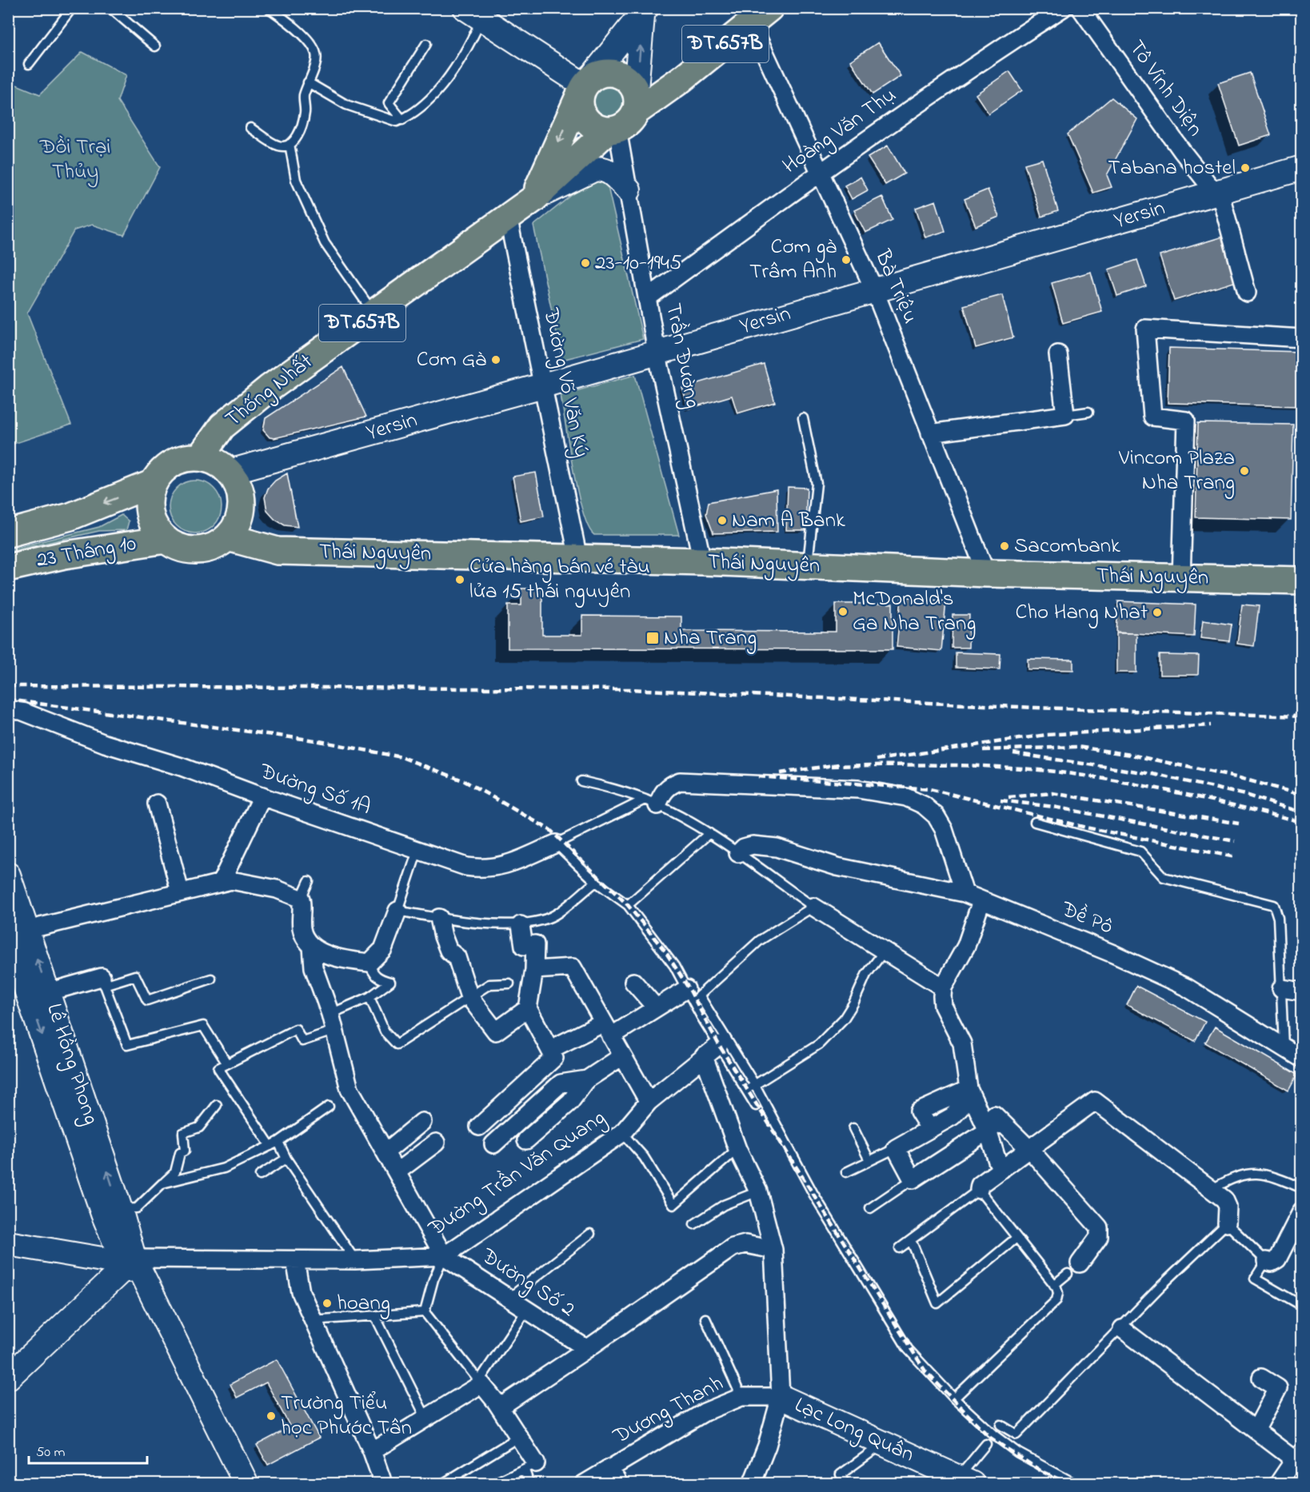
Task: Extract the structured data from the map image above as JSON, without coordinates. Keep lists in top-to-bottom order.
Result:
{
  "streets": {
    "main road": [
      "ĐT.657B",
      "Thống Nhất",
      "23 Tháng 10",
      "Thái Nguyên"
    ],
    "street": [
      "Tô Vĩnh Diện",
      "Hoàng Văn Thụ",
      "Yersin",
      "Bà Triệu",
      "Trần Đường",
      "Đường Võ Văn Ký",
      "Đường Số 1A",
      "Đề Pô",
      "Lê Hồng Phong",
      "Đường Trần Văn Quang",
      "Đường Số 2",
      "Dương Thanh",
      "Lạc Long Quân"
    ]
  },
  "crossings": [
    ["Tô Vĩnh Diện", "Yersin"],
    ["Hoàng Văn Thụ", "Bà Triệu"],
    ["Hoàng Văn Thụ", "Trần Đường"],
    ["Yersin", "Bà Triệu"],
    ["Yersin", "Trần Đường"],
    ["Yersin", "Đường Võ Văn Ký"],
    ["Yersin", "Thống Nhất"],
    ["Yersin", "23 Tháng 10"],
    ["Yersin", "Thái Nguyên"],
    ["Bà Triệu", "Thống Nhất"],
    ["Bà Triệu", "Thái Nguyên"],
    ["Trần Đường", "Thống Nhất"],
    ["Trần Đường", "Thái Nguyên"],
    ["Đường Võ Văn Ký", "Thống Nhất"],
    ["Đường Võ Văn Ký", "Thái Nguyên"],
    ["Thống Nhất", "23 Tháng 10"],
    ["Thống Nhất", "Thái Nguyên"],
    ["23 Tháng 10", "Thái Nguyên"],
    ["Lê Hồng Phong", "Đường Trần Văn Quang"],
    ["Đường Trần Văn Quang", "Đường Số 2"],
    ["Đường Trần Văn Quang", "Lạc Long Quân"],
    ["Dương Thanh", "Lạc Long Quân"]
  ],
  "parks": ["Đồi Trại Thủy"],
  "places": {
    "other": [
      "Tabana hostel",
      "Cơm gà Trâm Anh",
      "23-10-1945",
      "Cơm Gà",
      "Vincom Plaza Nha Trang",
      "Nam A Bank",
      "Sacombank",
      "Cửa hàng bán vé tàu lửa 15 thái nguyên",
      "McDonald's Ga Nha Trang",
      "Cho Hang Nhat",
      "hoang",
      "Trường Tiểu học Phước Tân"
    ],
    "transit": ["Nha Trang"]
  },
  "scale_bar": "50 m"
}
